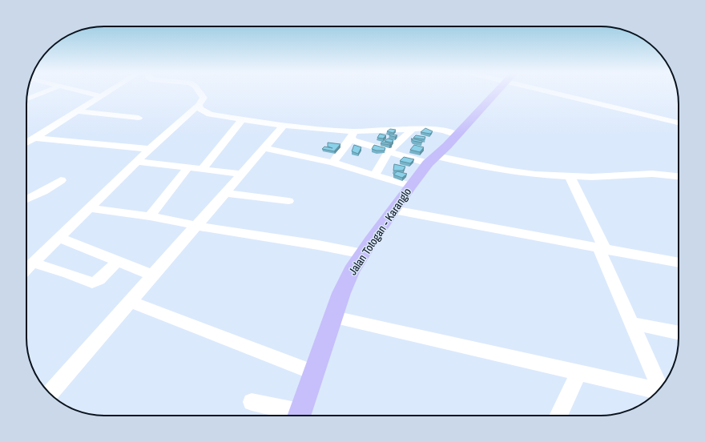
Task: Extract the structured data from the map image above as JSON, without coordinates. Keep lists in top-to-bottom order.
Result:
{
  "streets": {
    "main road": ["Jalan Totogan - Karanglo"]
  }
}
